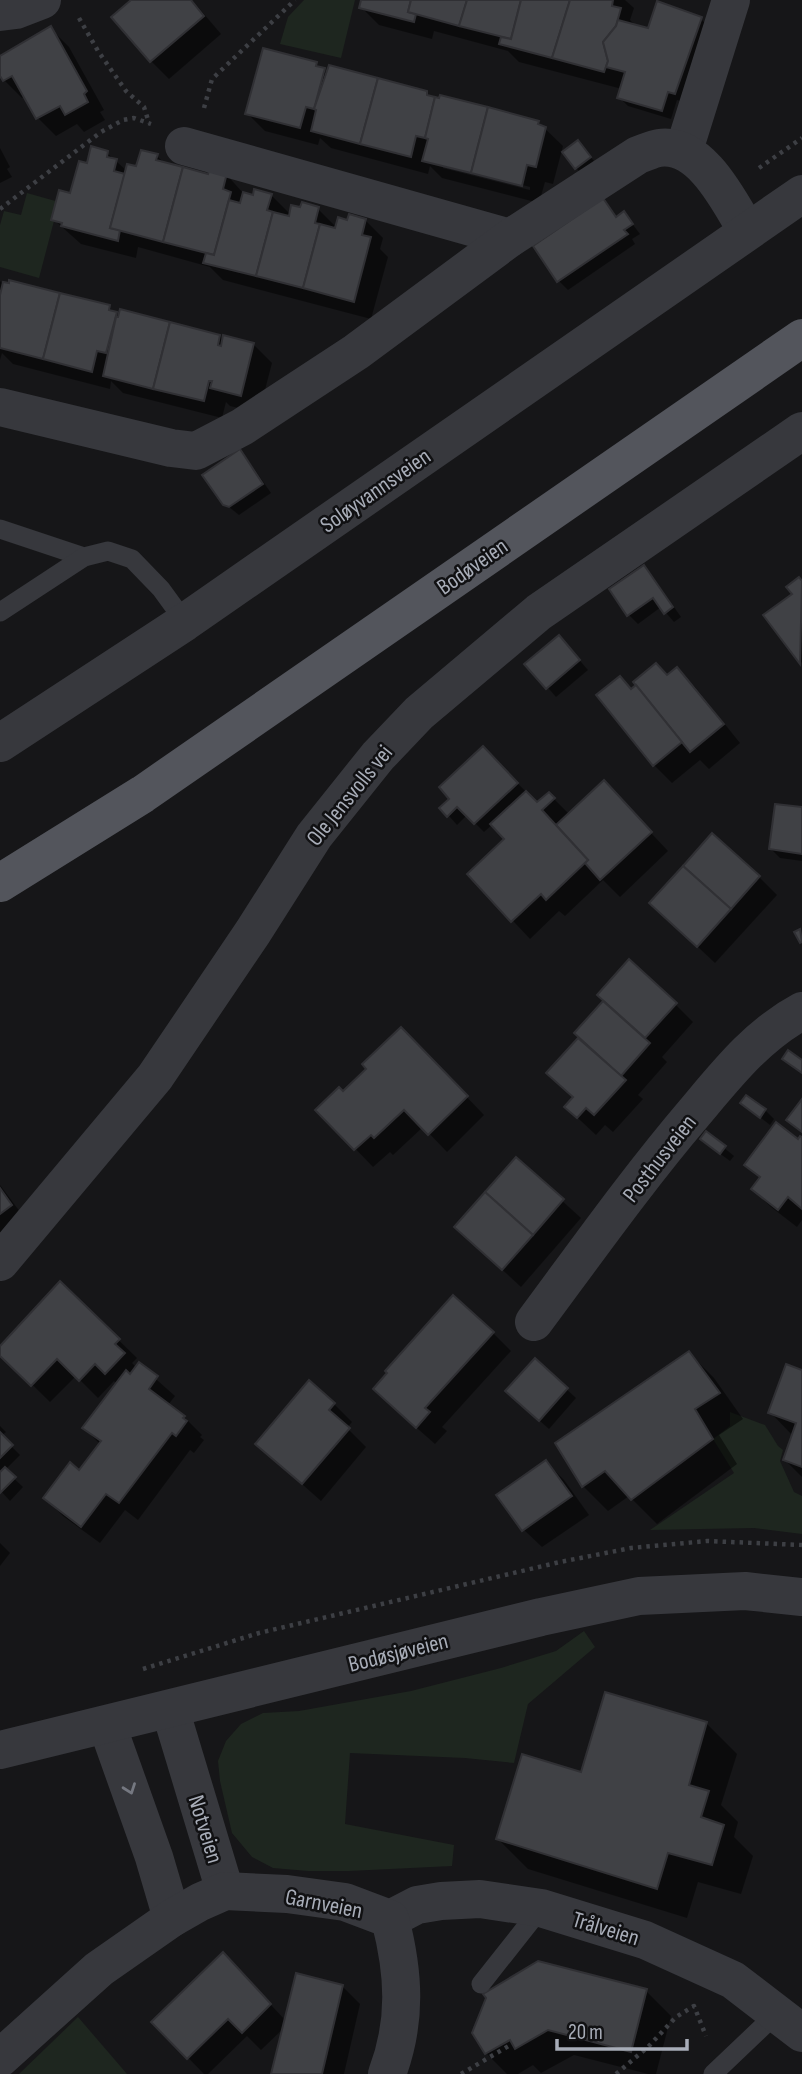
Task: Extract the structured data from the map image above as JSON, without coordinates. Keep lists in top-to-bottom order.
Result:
{
  "streets": {
    "main road": ["Bodøveien"],
    "street": [
      "Soløyvannsveien",
      "Ole Jensvolls vei",
      "Posthusveien",
      "Bodøsjøveien",
      "Notveien",
      "Garnveien",
      "Trålveien"
    ]
  },
  "crossings": [
    ["Bodøsjøveien", "Notveien"],
    ["Notveien", "Garnveien"],
    ["Garnveien", "Trålveien"]
  ],
  "scale_bar": "20 m"
}
